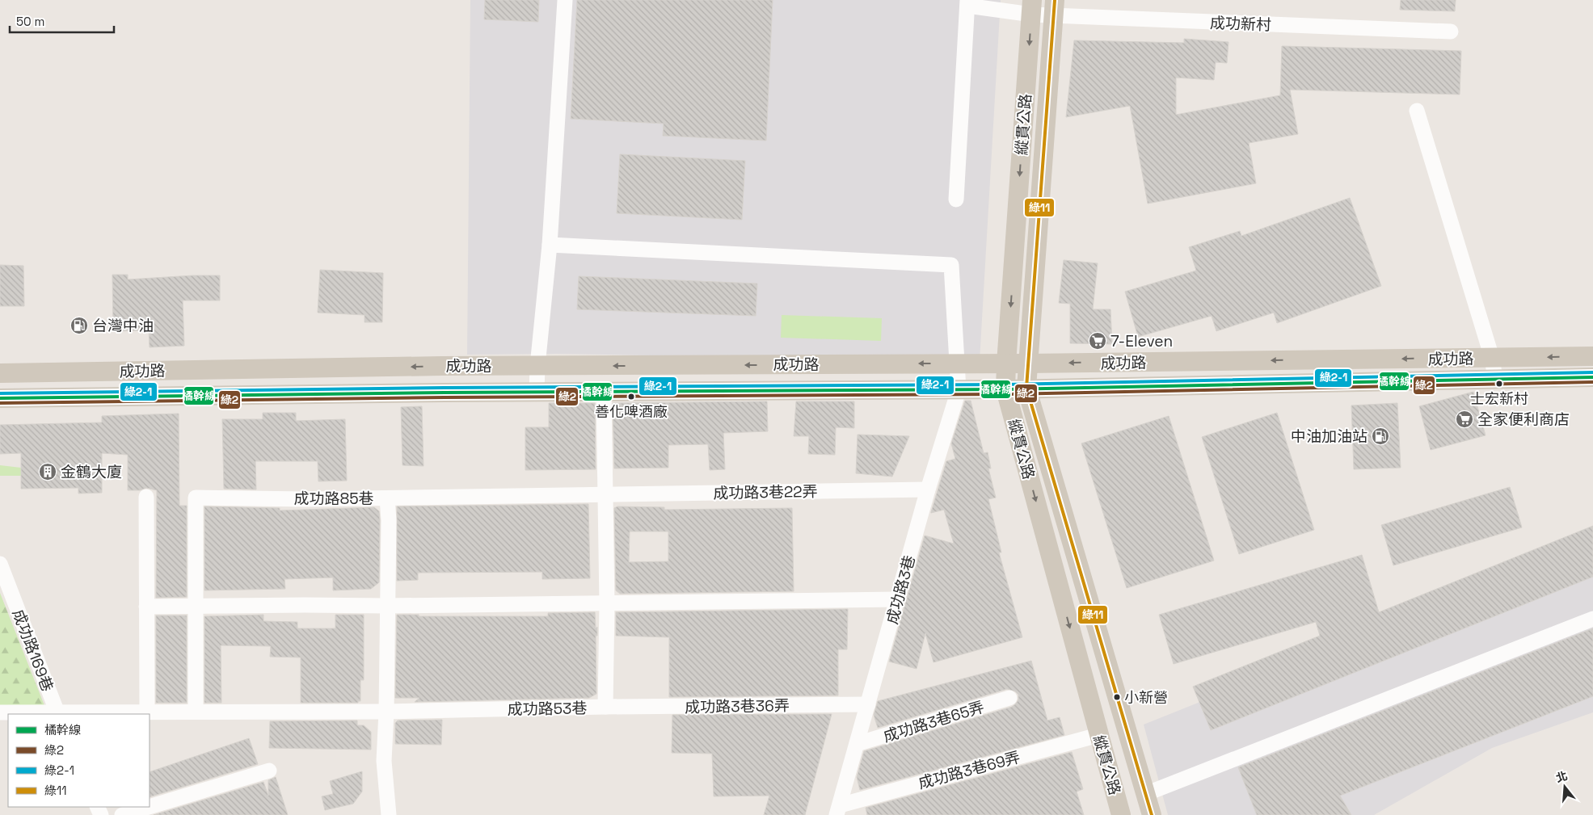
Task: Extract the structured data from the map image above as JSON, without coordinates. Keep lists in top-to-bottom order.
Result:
{
  "streets": {
    "main road": ["縱貫公路", "成功路"],
    "street": [
      "成功新村",
      "成功路3巷22弄",
      "成功路85巷",
      "成功路3巷",
      "成功路169巷",
      "成功路3巷36弄",
      "成功路53巷",
      "成功路3巷65弄",
      "成功路3巷69弄"
    ]
  },
  "crossings": [
    ["成功新村", "縱貫公路"],
    ["縱貫公路", "成功路"],
    ["縱貫公路", "成功路3巷69弄"],
    ["成功路", "成功路3巷"],
    ["成功路", "成功路53巷"],
    ["成功路3巷22弄", "成功路3巷"],
    ["成功路3巷22弄", "成功路53巷"],
    ["成功路85巷", "成功路53巷"],
    ["成功路3巷", "成功路3巷36弄"],
    ["成功路3巷", "成功路3巷65弄"],
    ["成功路3巷", "成功路3巷69弄"],
    ["成功路169巷", "成功路53巷"],
    ["成功路3巷36弄", "成功路53巷"]
  ],
  "places": {
    "fuel station": ["台灣中油", "中油加油站"],
    "supermarket": ["7-Eleven", "全家便利商店"],
    "other": ["士宏新村", "善化啤酒廠", "小新營"],
    "building": ["金鶴大廈"]
  },
  "lines": [
    "transit line 綠11",
    "transit line 綠2-1",
    "transit line 橘幹線",
    "transit line 綠2"
  ],
  "legend": [
    "橘幹線",
    "綠2",
    "綠2-1",
    "綠11"
  ],
  "scale_bar": "50 m",
  "north": "top"
}
